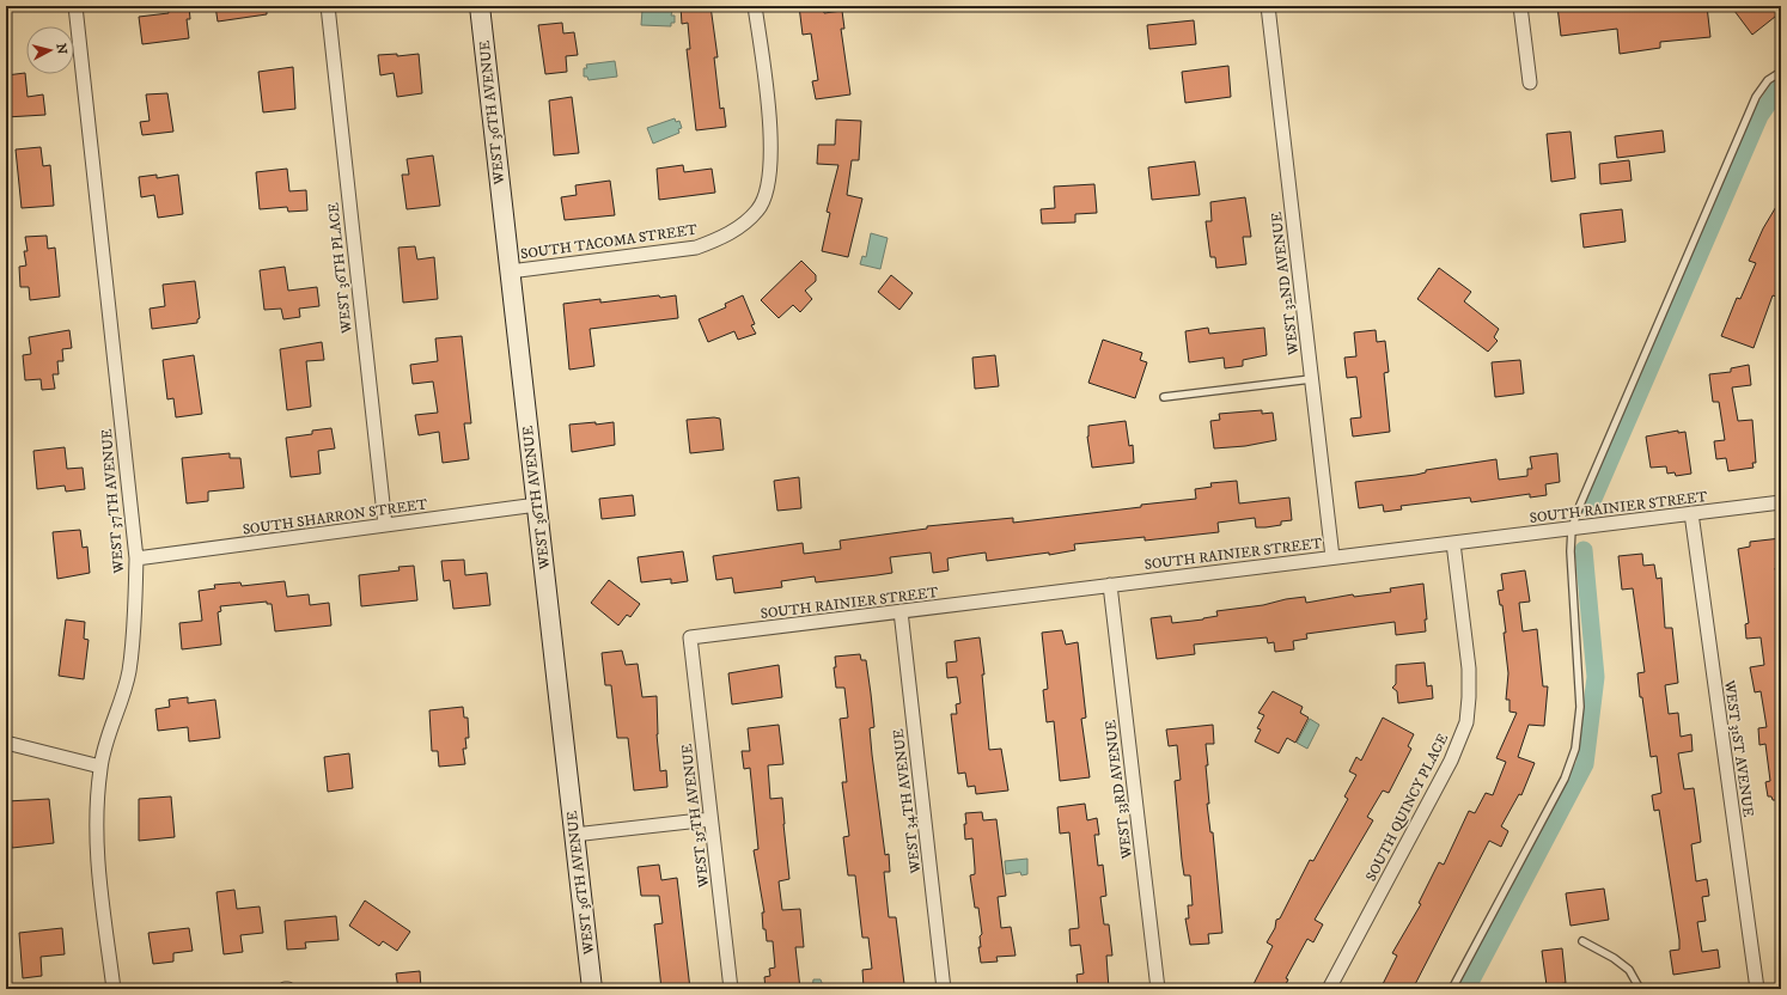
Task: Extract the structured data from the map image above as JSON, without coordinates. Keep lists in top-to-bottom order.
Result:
{
  "streets": {
    "street": [
      "WEST 36TH AVENUE",
      "SOUTH TACOMA STREET",
      "WEST 36TH PLACE",
      "WEST 32ND AVENUE",
      "WEST 37TH AVENUE",
      "SOUTH RAINIER STREET",
      "SOUTH SHARRON STREET",
      "WEST 31ST AVENUE",
      "WEST 33RD AVENUE",
      "WEST 34TH AVENUE",
      "SOUTH QUINCY PLACE",
      "WEST 35TH AVENUE"
    ]
  },
  "crossings": [
    ["WEST 36TH AVENUE", "SOUTH TACOMA STREET"],
    ["WEST 36TH AVENUE", "SOUTH SHARRON STREET"],
    ["WEST 36TH PLACE", "SOUTH SHARRON STREET"],
    ["WEST 32ND AVENUE", "SOUTH RAINIER STREET"],
    ["WEST 37TH AVENUE", "SOUTH SHARRON STREET"],
    ["SOUTH RAINIER STREET", "WEST 31ST AVENUE"],
    ["SOUTH RAINIER STREET", "WEST 33RD AVENUE"],
    ["SOUTH RAINIER STREET", "WEST 34TH AVENUE"],
    ["SOUTH RAINIER STREET", "SOUTH QUINCY PLACE"],
    ["SOUTH RAINIER STREET", "WEST 35TH AVENUE"]
  ],
  "north": "right"
}
